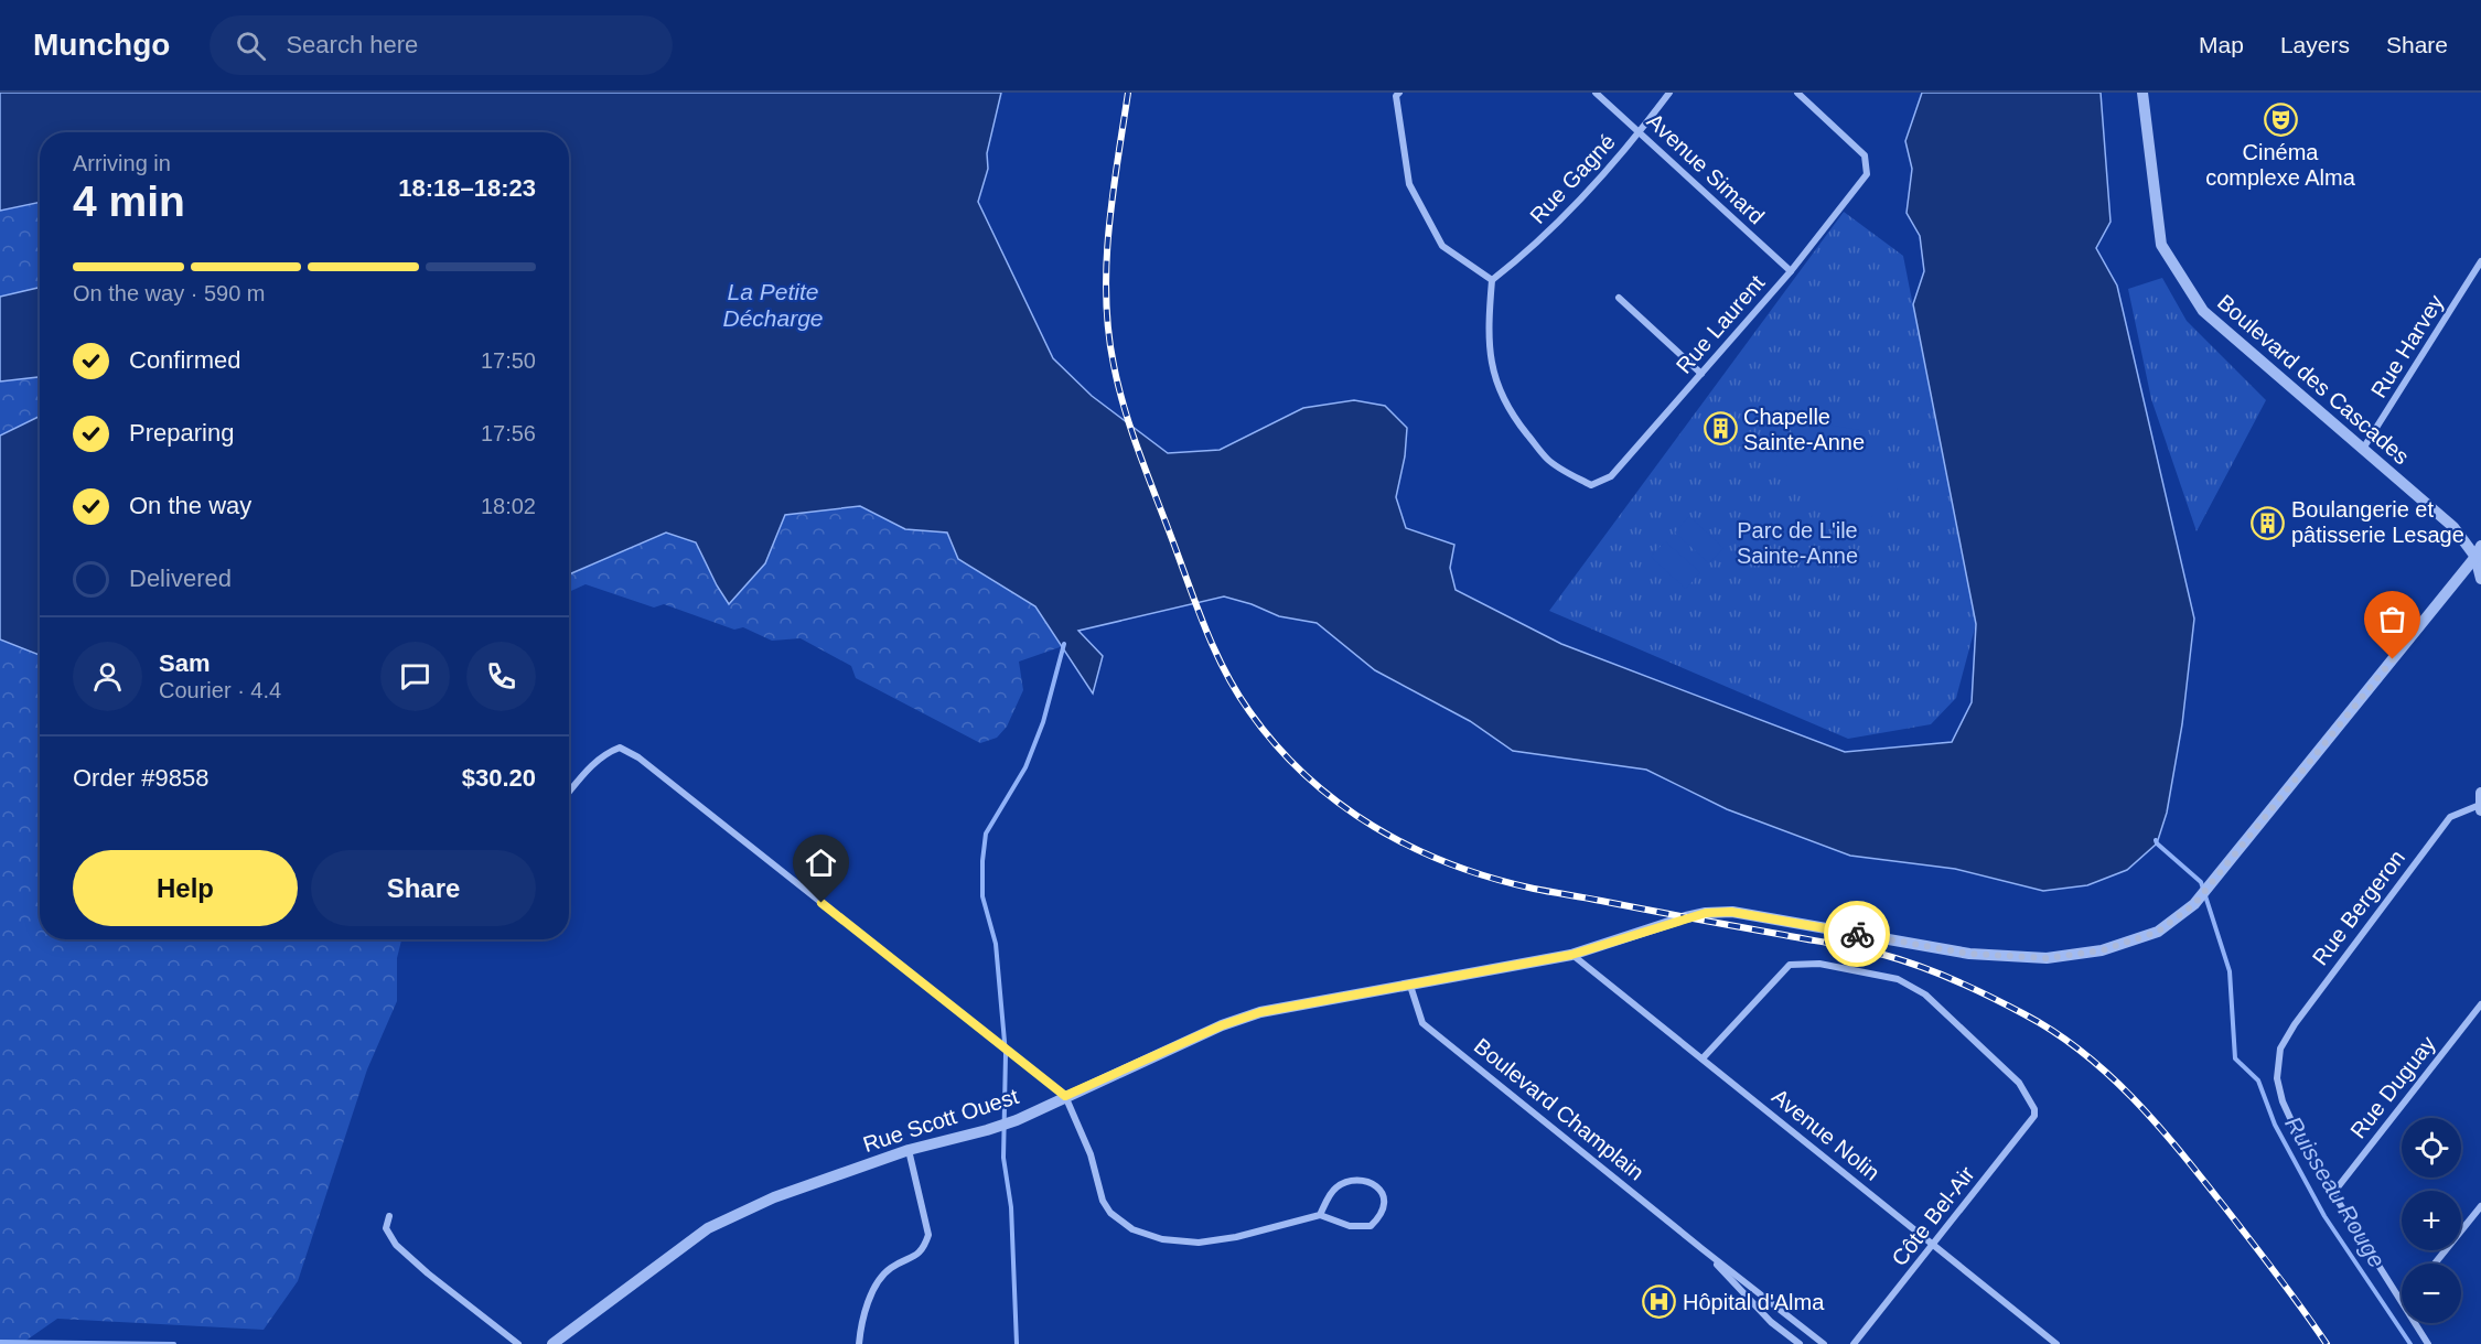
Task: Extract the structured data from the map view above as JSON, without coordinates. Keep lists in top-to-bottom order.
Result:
{
  "streets": {
    "street": [
      "Avenue Simard",
      "Rue Gagné",
      "Rue Laurent",
      "Rue Harvey",
      "Boulevard des Cascades",
      "Rue Bergeron",
      "Rue Duguay",
      "Boulevard Champlain",
      "Rue Scott Ouest",
      "Avenue Nolin",
      "Côte Bel-Air"
    ]
  },
  "crossings": [
    ["Avenue Simard", "Rue Gagné"],
    ["Avenue Simard", "Rue Laurent"],
    ["Rue Gagné", "Rue Laurent"],
    ["Rue Harvey", "Boulevard des Cascades"],
    ["Boulevard des Cascades", "Rue Scott Ouest"],
    ["Rue Bergeron", "Rue Duguay"],
    ["Boulevard Champlain", "Rue Scott Ouest"],
    ["Rue Scott Ouest", "Avenue Nolin"],
    ["Avenue Nolin", "Côte Bel-Air"]
  ],
  "water": ["La Petite Décharge", "Ruisseau Rouge"],
  "parks": ["Parc de L'ile Sainte-Anne"],
  "places": {
    "theatre": ["Cinéma complexe Alma"],
    "building": ["Chapelle Sainte-Anne", "Boulangerie et pâtisserie Lesage"],
    "hospital": ["Hôpital d'Alma"]
  },
  "page": {
    "header": "Munchgo",
    "search": "Search here",
    "nav": ["Map", "Layers", "Share"],
    "heading": ["4 min", "Arriving in", "18:18–18:23"],
    "panel": [
      "Sam",
      "Courier · 4.4",
      "Order #9858",
      "$30.20"
    ],
    "bar": "On the way · 590 m",
    "list": [
      ["Confirmed", "17:50"],
      ["Preparing", "17:56"],
      ["On the way", "18:02"],
      "Delivered"
    ],
    "buttons": ["Help", "Share"],
    "map_buttons": ["+", "−"]
  }
}
